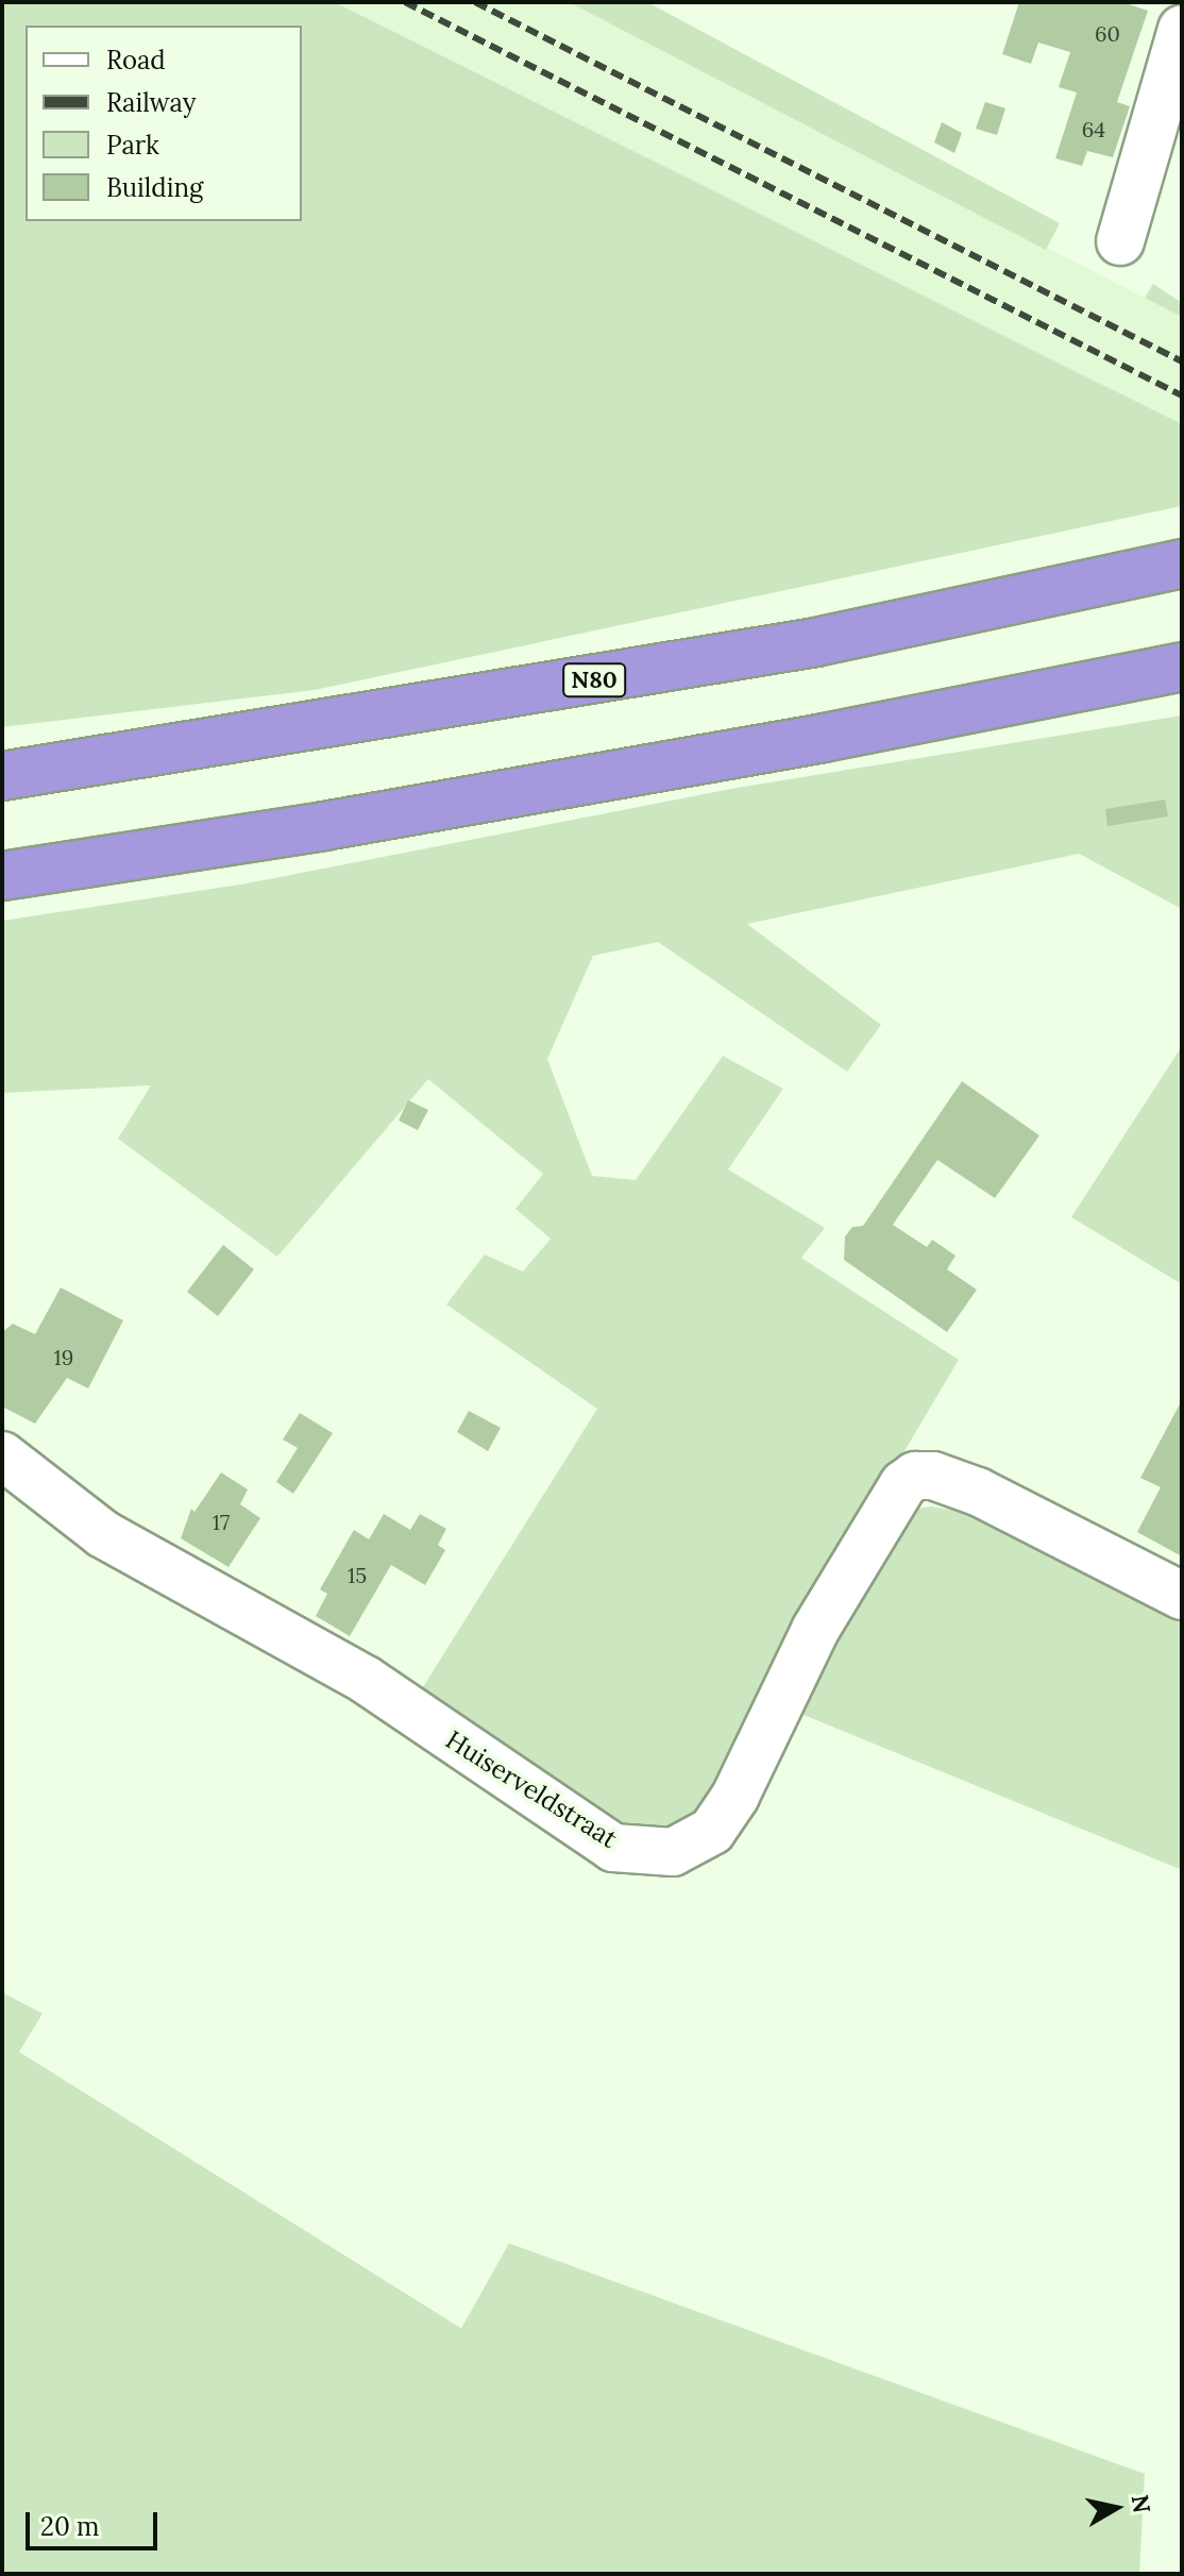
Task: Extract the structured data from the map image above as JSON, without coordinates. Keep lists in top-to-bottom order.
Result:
{
  "streets": {
    "highway": ["N80"],
    "street": ["Huiserveldstraat"]
  },
  "house_numbers": [
    "60",
    "64",
    "19",
    "17",
    "15"
  ],
  "legend": [
    "Road",
    "Railway",
    "Park",
    "Building"
  ],
  "scale_bar": "20 m",
  "north": "right"
}
